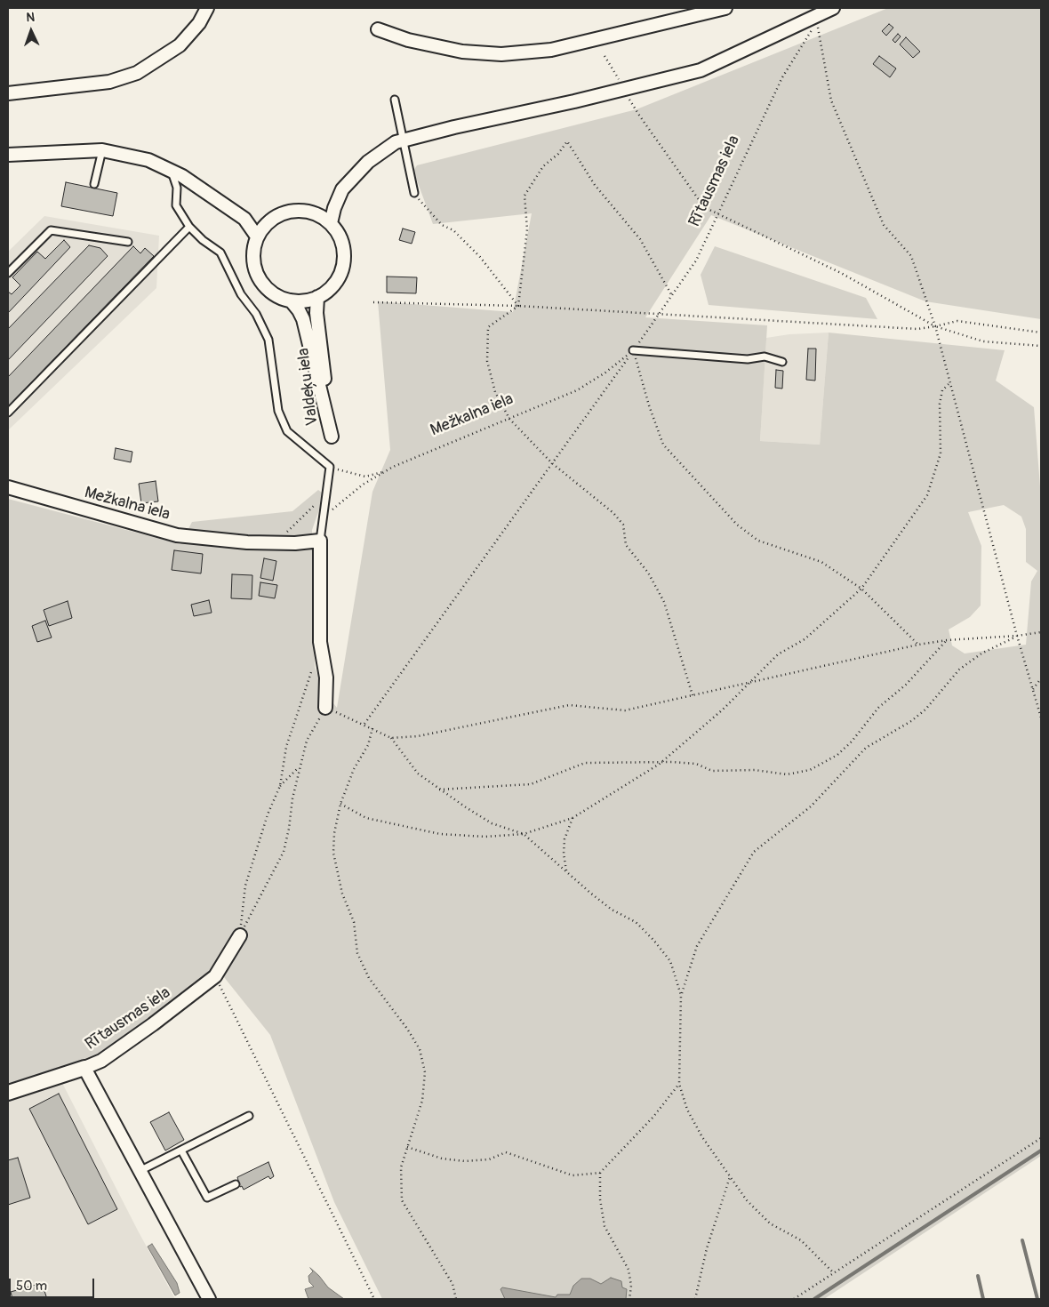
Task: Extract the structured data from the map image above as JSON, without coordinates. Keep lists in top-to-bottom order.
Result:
{
  "streets": {
    "street": ["Rītausmas iela", "Valdeķu iela", "Mežkalna iela"]
  },
  "crossings": [
    ["Rītausmas iela", "Mežkalna iela"]
  ],
  "scale_bar": "50 m",
  "north": "top"
}
